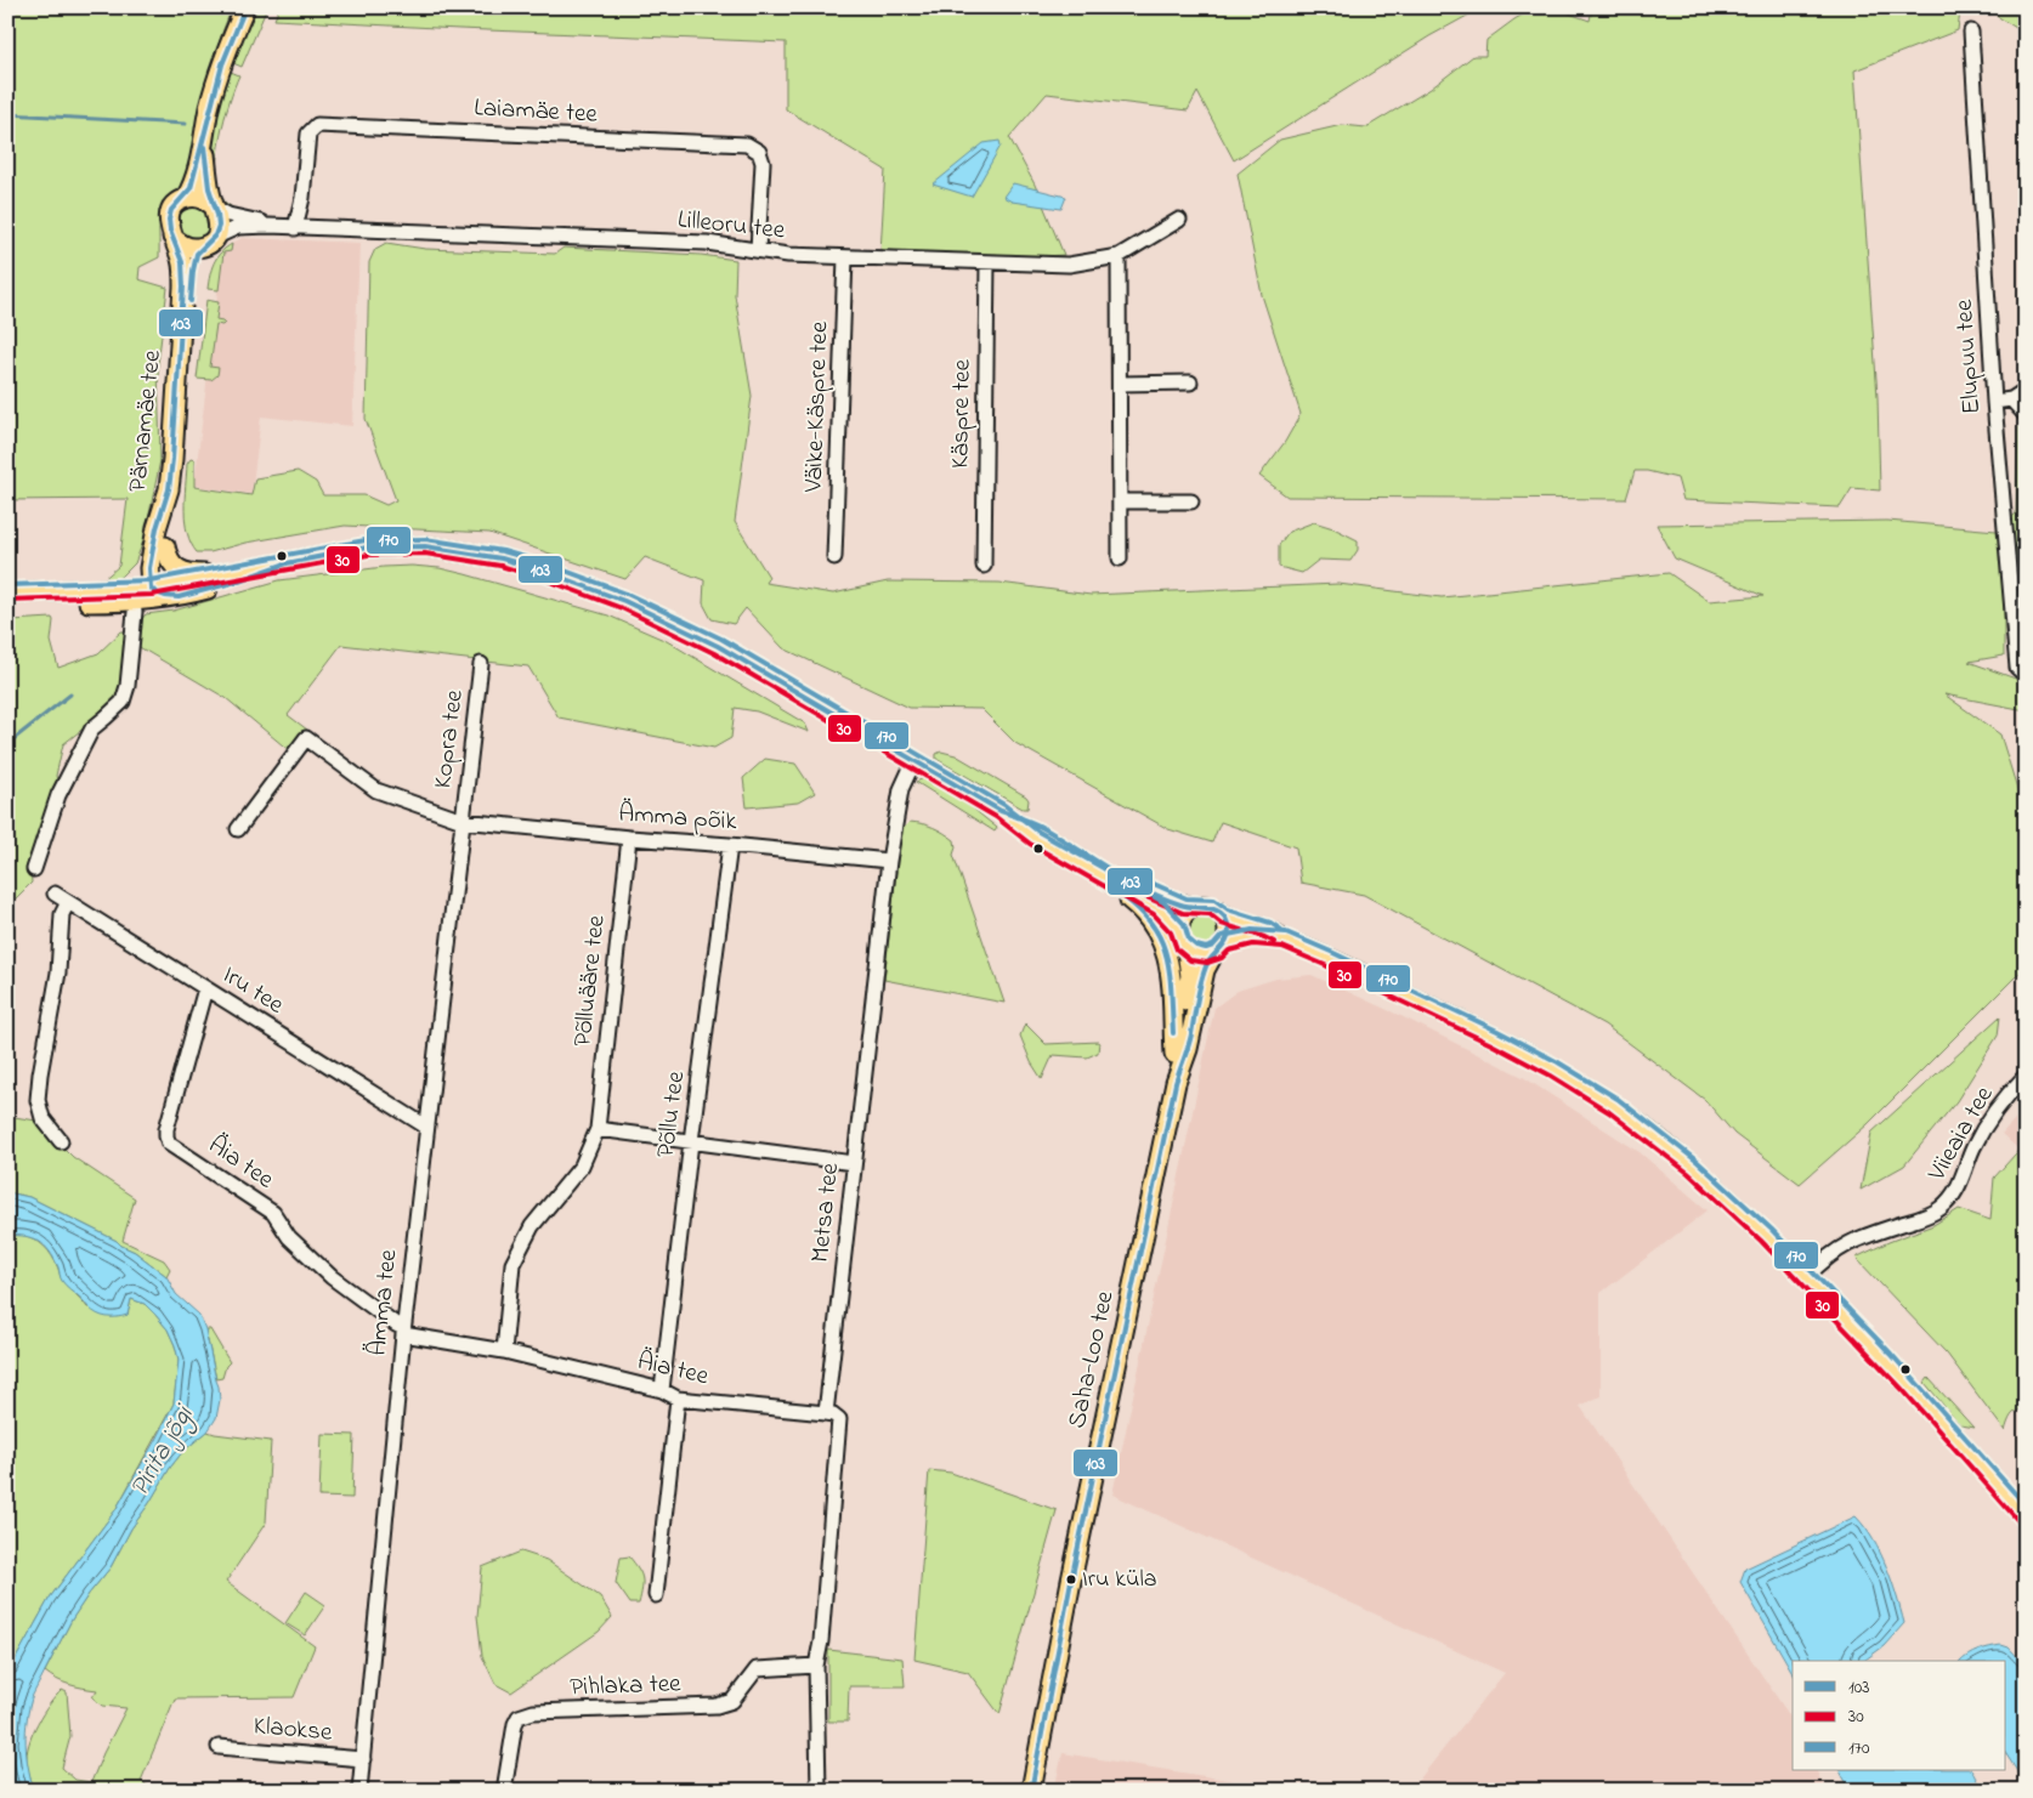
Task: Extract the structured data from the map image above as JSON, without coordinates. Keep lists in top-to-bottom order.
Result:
{
  "streets": {
    "main road": ["Pärnamäe tee", "Saha-Loo tee"],
    "street": [
      "Laiamäe tee",
      "Lilleoru tee",
      "Elupuu tee",
      "Väike-Käspre tee",
      "Käspre tee",
      "Kopra tee",
      "Ämma põik",
      "Põlluääre tee",
      "Iru tee",
      "Põllu tee",
      "Viieaia tee",
      "Äia tee",
      "Metsa tee",
      "Ämma tee",
      "Pihlaka tee",
      "Klaokse"
    ]
  },
  "crossings": [
    ["Laiamäe tee", "Lilleoru tee"],
    ["Lilleoru tee", "Väike-Käspre tee"],
    ["Lilleoru tee", "Käspre tee"],
    ["Lilleoru tee", "Pärnamäe tee"],
    ["Kopra tee", "Ämma põik"],
    ["Kopra tee", "Ämma tee"],
    ["Ämma põik", "Põlluääre tee"],
    ["Ämma põik", "Põllu tee"],
    ["Ämma põik", "Metsa tee"],
    ["Ämma põik", "Ämma tee"],
    ["Põlluääre tee", "Äia tee"],
    ["Iru tee", "Äia tee"],
    ["Iru tee", "Ämma tee"],
    ["Põllu tee", "Äia tee"],
    ["Äia tee", "Metsa tee"],
    ["Äia tee", "Ämma tee"],
    ["Ämma tee", "Klaokse"]
  ],
  "water": ["Pirita jõgi"],
  "places": ["Iru küla"],
  "lines": ["transit line 103", "transit line 170", "transit line 30"],
  "legend": ["103", "30", "170"]
}
